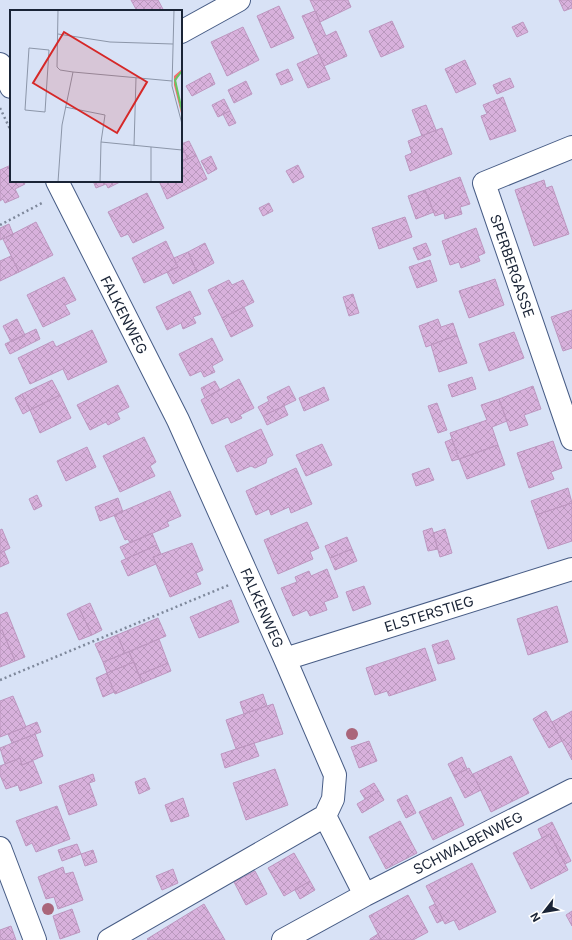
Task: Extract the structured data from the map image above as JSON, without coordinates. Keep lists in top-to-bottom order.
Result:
{
  "streets": {
    "street": [
      "SPERBERGASSE",
      "FALKENWEG",
      "ELSTERSTIEG",
      "SCHWALBENWEG"
    ]
  },
  "crossings": [
    ["FALKENWEG", "ELSTERSTIEG"]
  ],
  "north": "bottom left"
}
